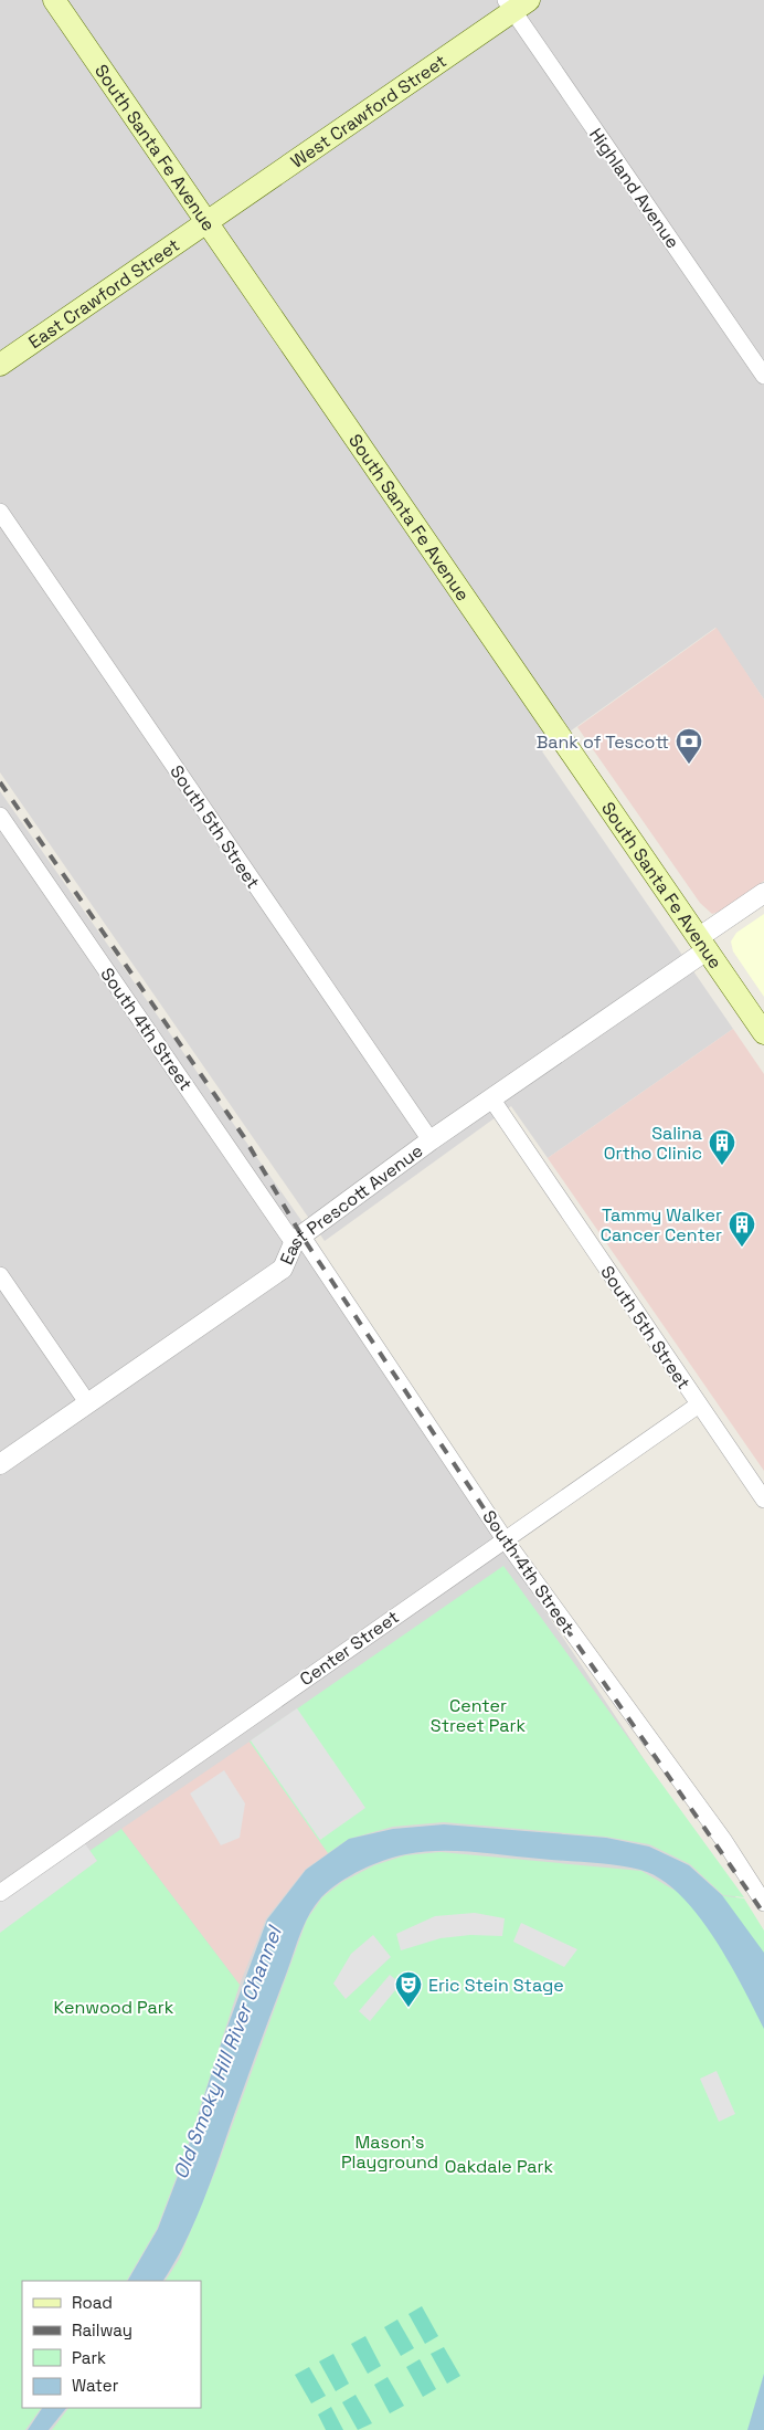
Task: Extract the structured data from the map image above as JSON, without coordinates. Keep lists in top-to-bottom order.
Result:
{
  "streets": {
    "main road": ["West Crawford Street", "South Santa Fe Avenue", "East Crawford Street"],
    "street": [
      "Highland Avenue",
      "South 5th Street",
      "South 4th Street",
      "East Prescott Avenue",
      "Center Street"
    ]
  },
  "crossings": [
    ["West Crawford Street", "South Santa Fe Avenue"],
    ["West Crawford Street", "Highland Avenue"],
    ["West Crawford Street", "East Crawford Street"],
    ["South Santa Fe Avenue", "East Crawford Street"],
    ["South Santa Fe Avenue", "East Prescott Avenue"],
    ["South 5th Street", "East Prescott Avenue"],
    ["South 5th Street", "Center Street"],
    ["South 4th Street", "East Prescott Avenue"],
    ["South 4th Street", "Center Street"]
  ],
  "water": ["Old Smoky Hill River Channel"],
  "parks": [
    "Center Street Park",
    "Kenwood Park",
    "Mason's Playground",
    "Oakdale Park"
  ],
  "places": {
    "bank": ["Bank of Tescott"],
    "building": ["Salina Ortho Clinic", "Tammy Walker Cancer Center"],
    "theatre": ["Eric Stein Stage"]
  },
  "legend": [
    "Road",
    "Railway",
    "Park",
    "Water"
  ]
}
